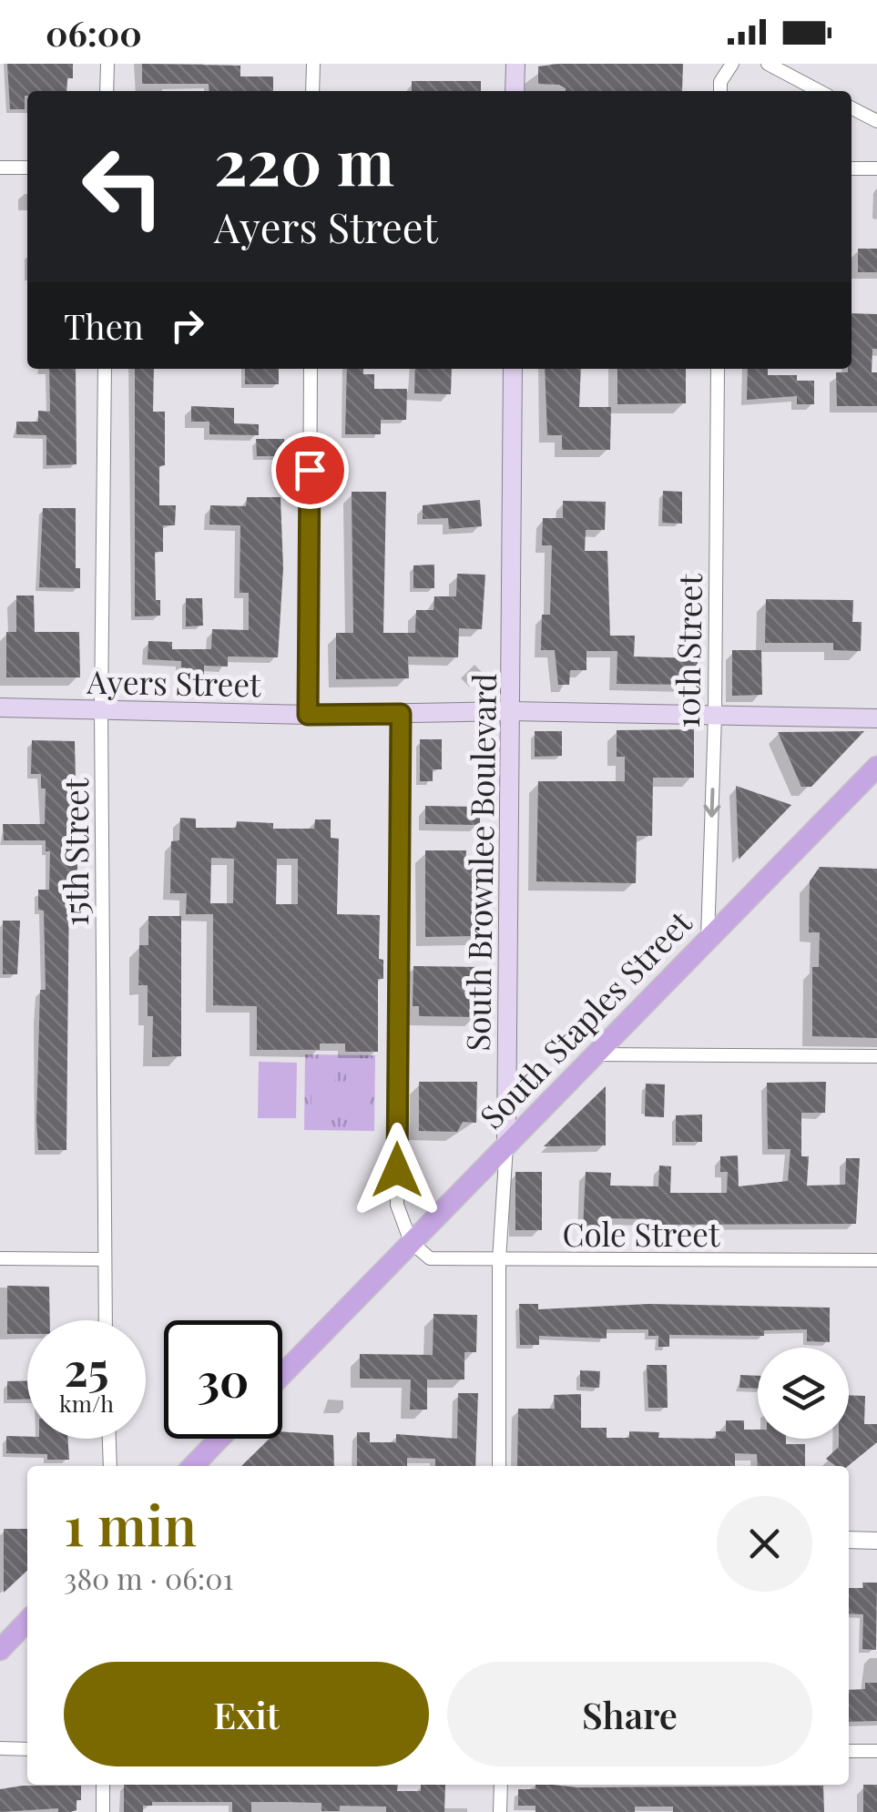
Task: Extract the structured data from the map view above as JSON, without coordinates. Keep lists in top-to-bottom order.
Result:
{
  "streets": {
    "main road": ["Ayers Street", "South Brownlee Boulevard", "South Staples Street"],
    "street": ["10th Street", "15th Street", "Cole Street"]
  },
  "crossings": [
    ["10th Street", "Ayers Street"],
    ["10th Street", "South Staples Street"],
    ["Ayers Street", "15th Street"],
    ["Ayers Street", "South Brownlee Boulevard"],
    ["South Brownlee Boulevard", "South Staples Street"],
    ["South Brownlee Boulevard", "Cole Street"],
    ["South Staples Street", "Cole Street"]
  ],
  "one_way": ["10th Street"],
  "page": {
    "status": "06:00",
    "turn": ["220 m", "Ayers Street"],
    "then": "Then",
    "speed": "25 km/h",
    "limit": "30",
    "heading": ["1 min", "380 m · 06:01"],
    "buttons": ["Exit", "Share"]
  }
}
